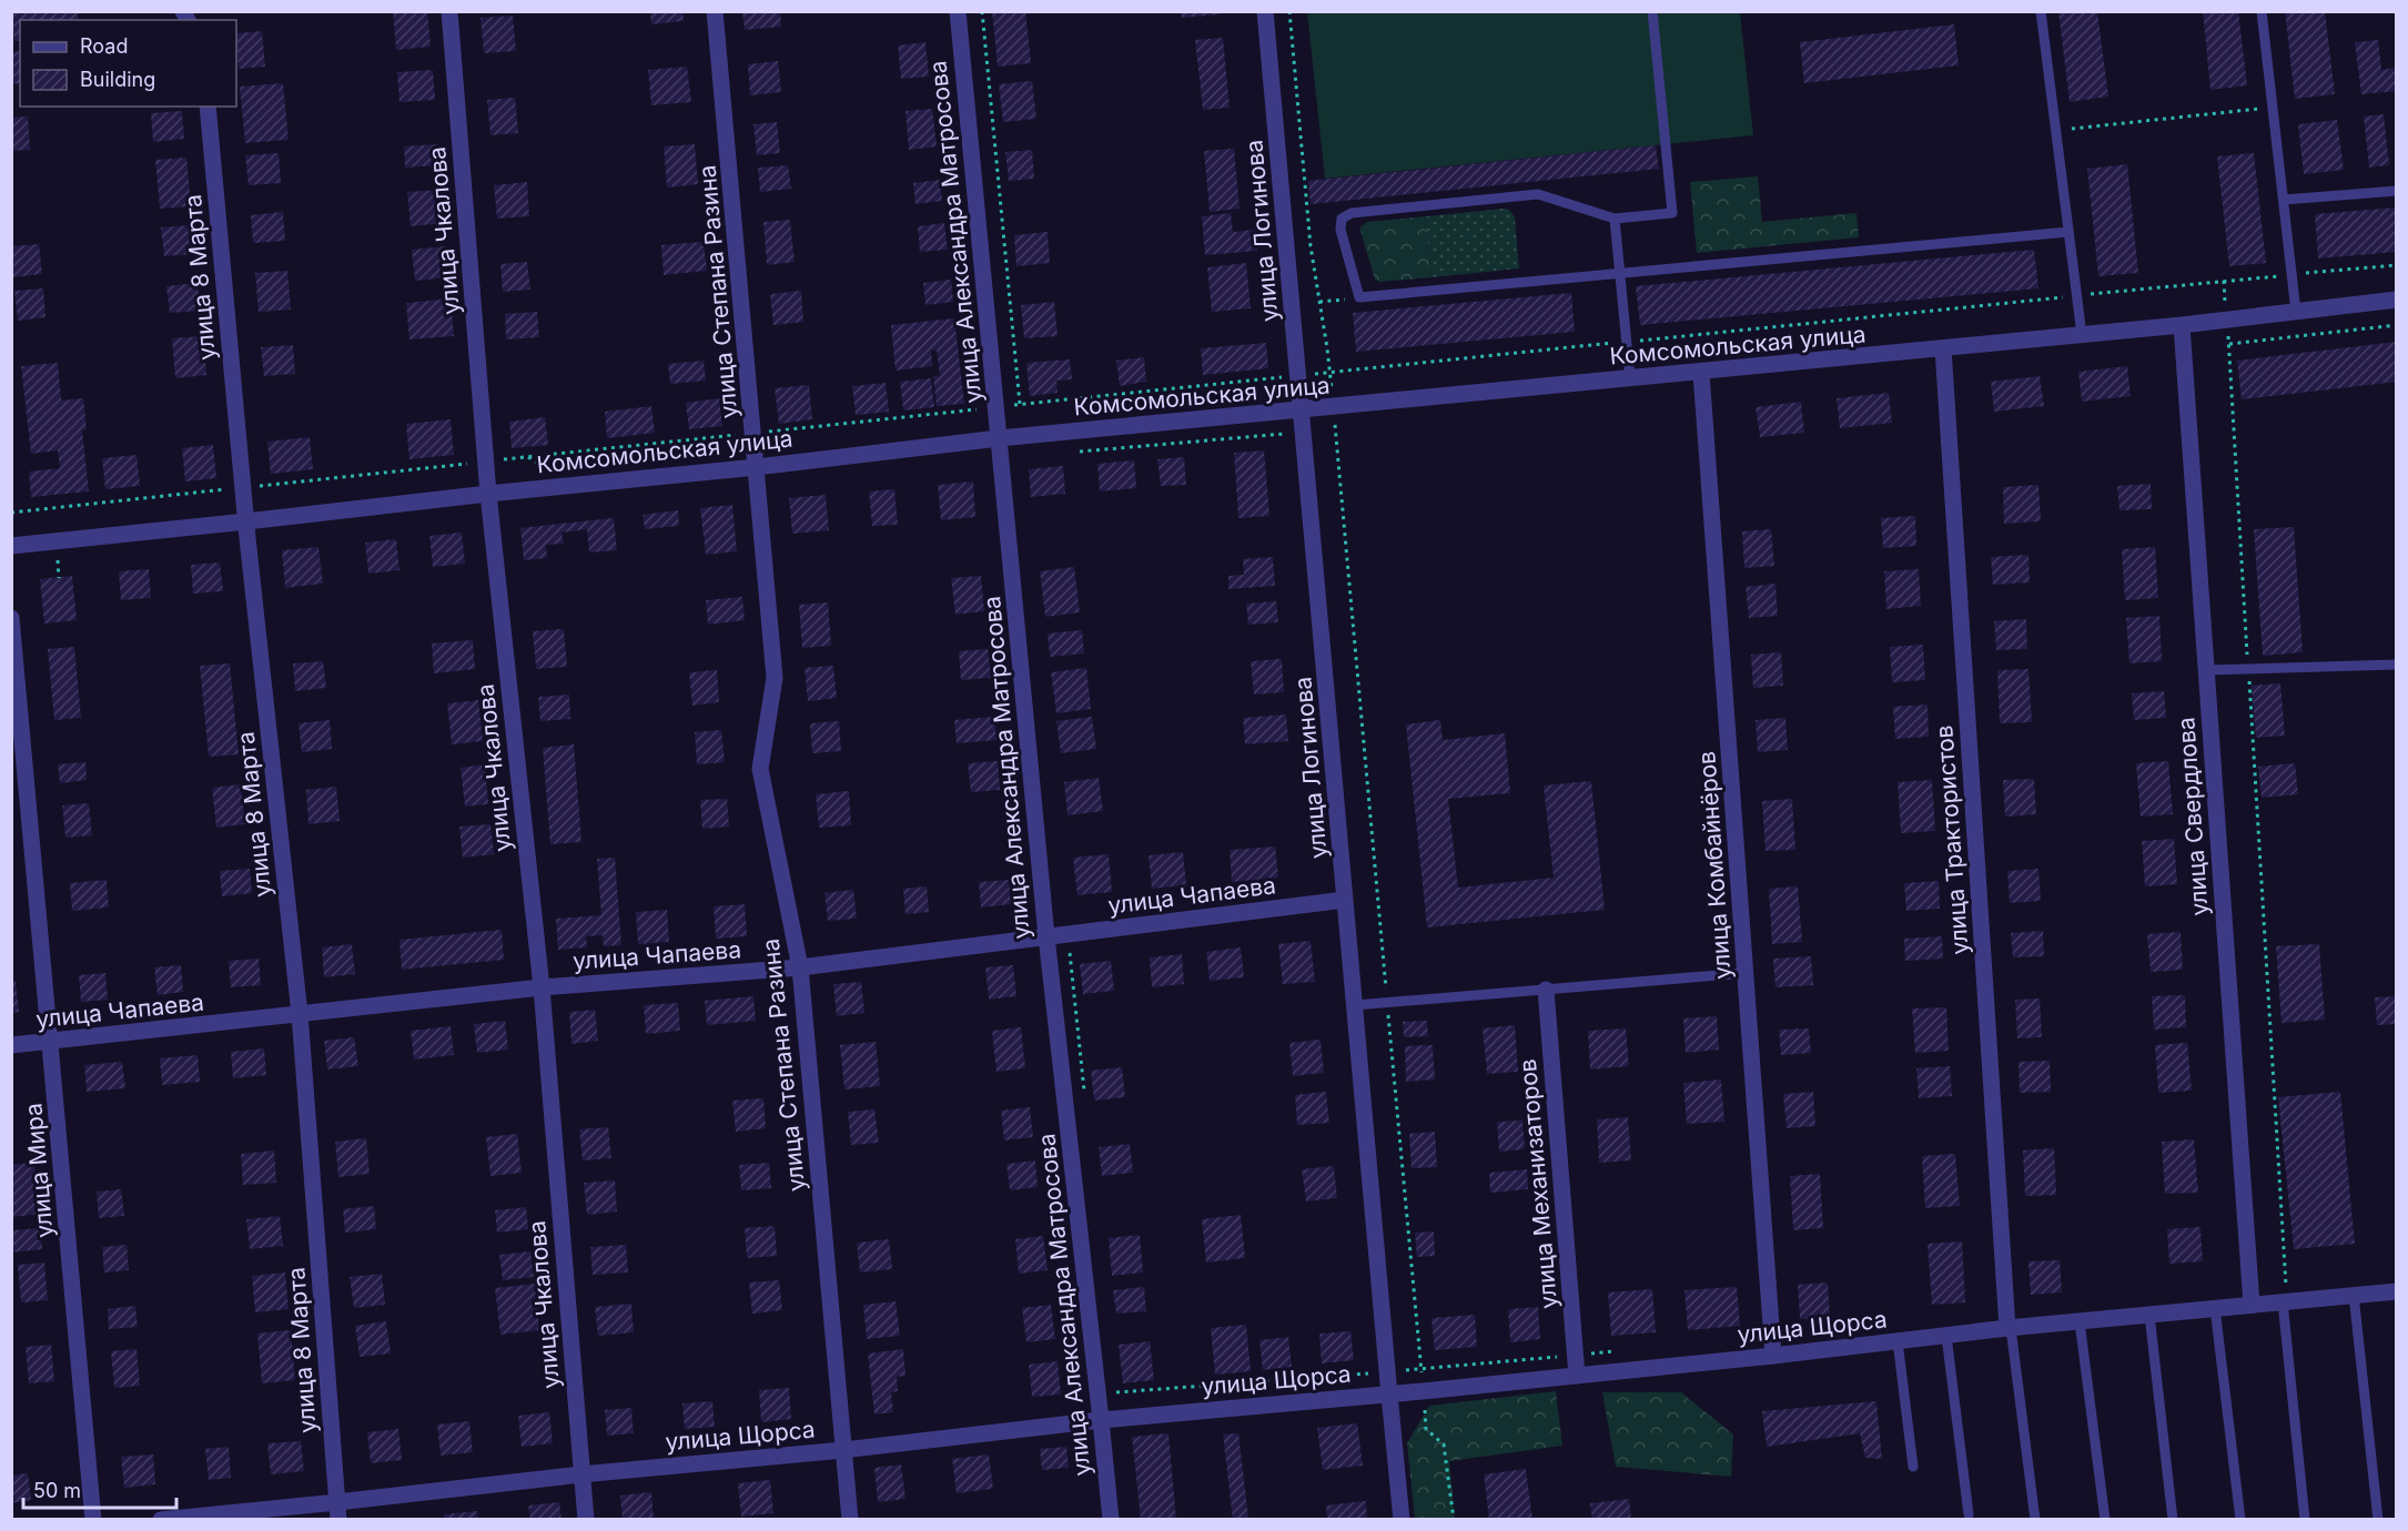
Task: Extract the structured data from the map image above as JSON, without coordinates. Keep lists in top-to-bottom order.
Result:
{
  "streets": {
    "street": [
      "улица Чкалова",
      "улица Логинова",
      "улица Александра Матросова",
      "улица 8 Марта",
      "улица Степана Разина",
      "Комсомольская улица",
      "улица Свердлова",
      "улица Трактористов",
      "улица Комбайнёров",
      "улица Чапаева",
      "улица Мира",
      "улица Механизаторов",
      "улица Щорса"
    ]
  },
  "crossings": [
    ["улица Чкалова", "Комсомольская улица"],
    ["улица Чкалова", "улица Чапаева"],
    ["улица Чкалова", "улица Щорса"],
    ["улица Логинова", "Комсомольская улица"],
    ["улица Логинова", "улица Чапаева"],
    ["улица Логинова", "улица Щорса"],
    ["улица Александра Матросова", "Комсомольская улица"],
    ["улица Александра Матросова", "улица Чапаева"],
    ["улица Александра Матросова", "улица Щорса"],
    ["улица 8 Марта", "Комсомольская улица"],
    ["улица 8 Марта", "улица Чапаева"],
    ["улица 8 Марта", "улица Щорса"],
    ["улица Степана Разина", "Комсомольская улица"],
    ["улица Степана Разина", "улица Чапаева"],
    ["улица Степана Разина", "улица Щорса"],
    ["Комсомольская улица", "улица Свердлова"],
    ["Комсомольская улица", "улица Трактористов"],
    ["Комсомольская улица", "улица Комбайнёров"],
    ["улица Свердлова", "улица Щорса"],
    ["улица Трактористов", "улица Щорса"],
    ["улица Комбайнёров", "улица Щорса"],
    ["улица Чапаева", "улица Мира"],
    ["улица Механизаторов", "улица Щорса"]
  ],
  "legend": ["Road", "Building"],
  "scale_bar": "50 m"
}
